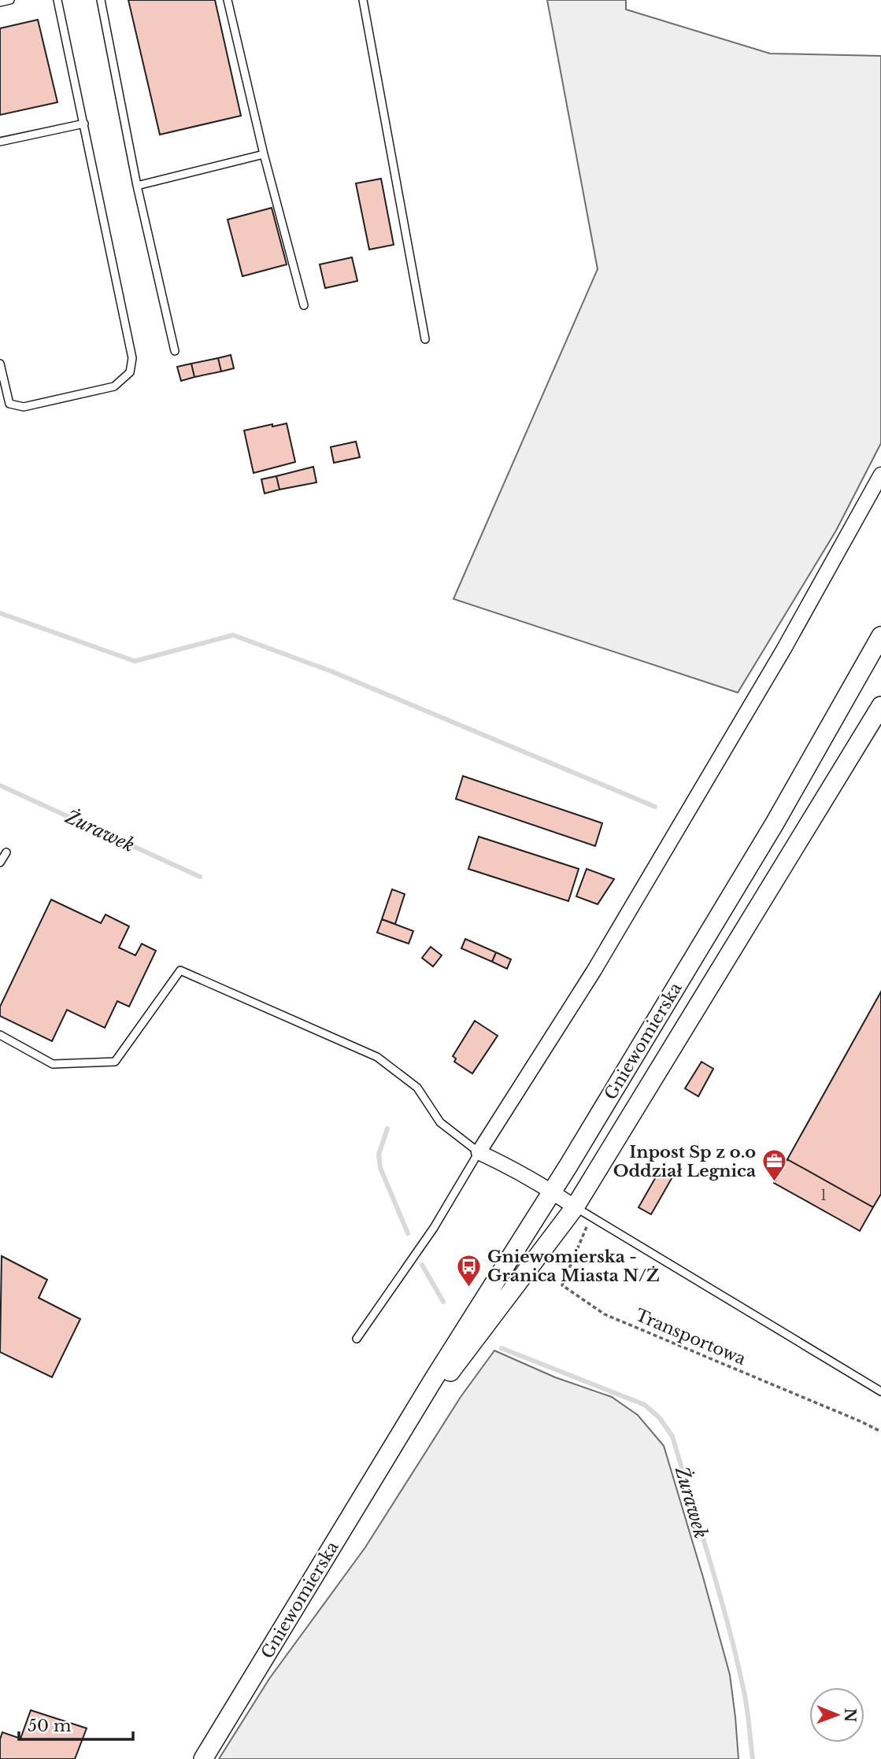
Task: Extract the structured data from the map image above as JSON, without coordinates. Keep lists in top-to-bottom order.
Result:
{
  "streets": {
    "street": ["Gniewomierska"],
    "path": ["Transportowa"]
  },
  "water": ["Żurawek"],
  "places": {
    "office": ["Inpost Sp z o.o Oddział Legnica"],
    "bus stop": ["Gniewomierska - Granica Miasta N/Ż"]
  },
  "house_numbers": ["1"],
  "scale_bar": "50 m",
  "north": "right"
}
